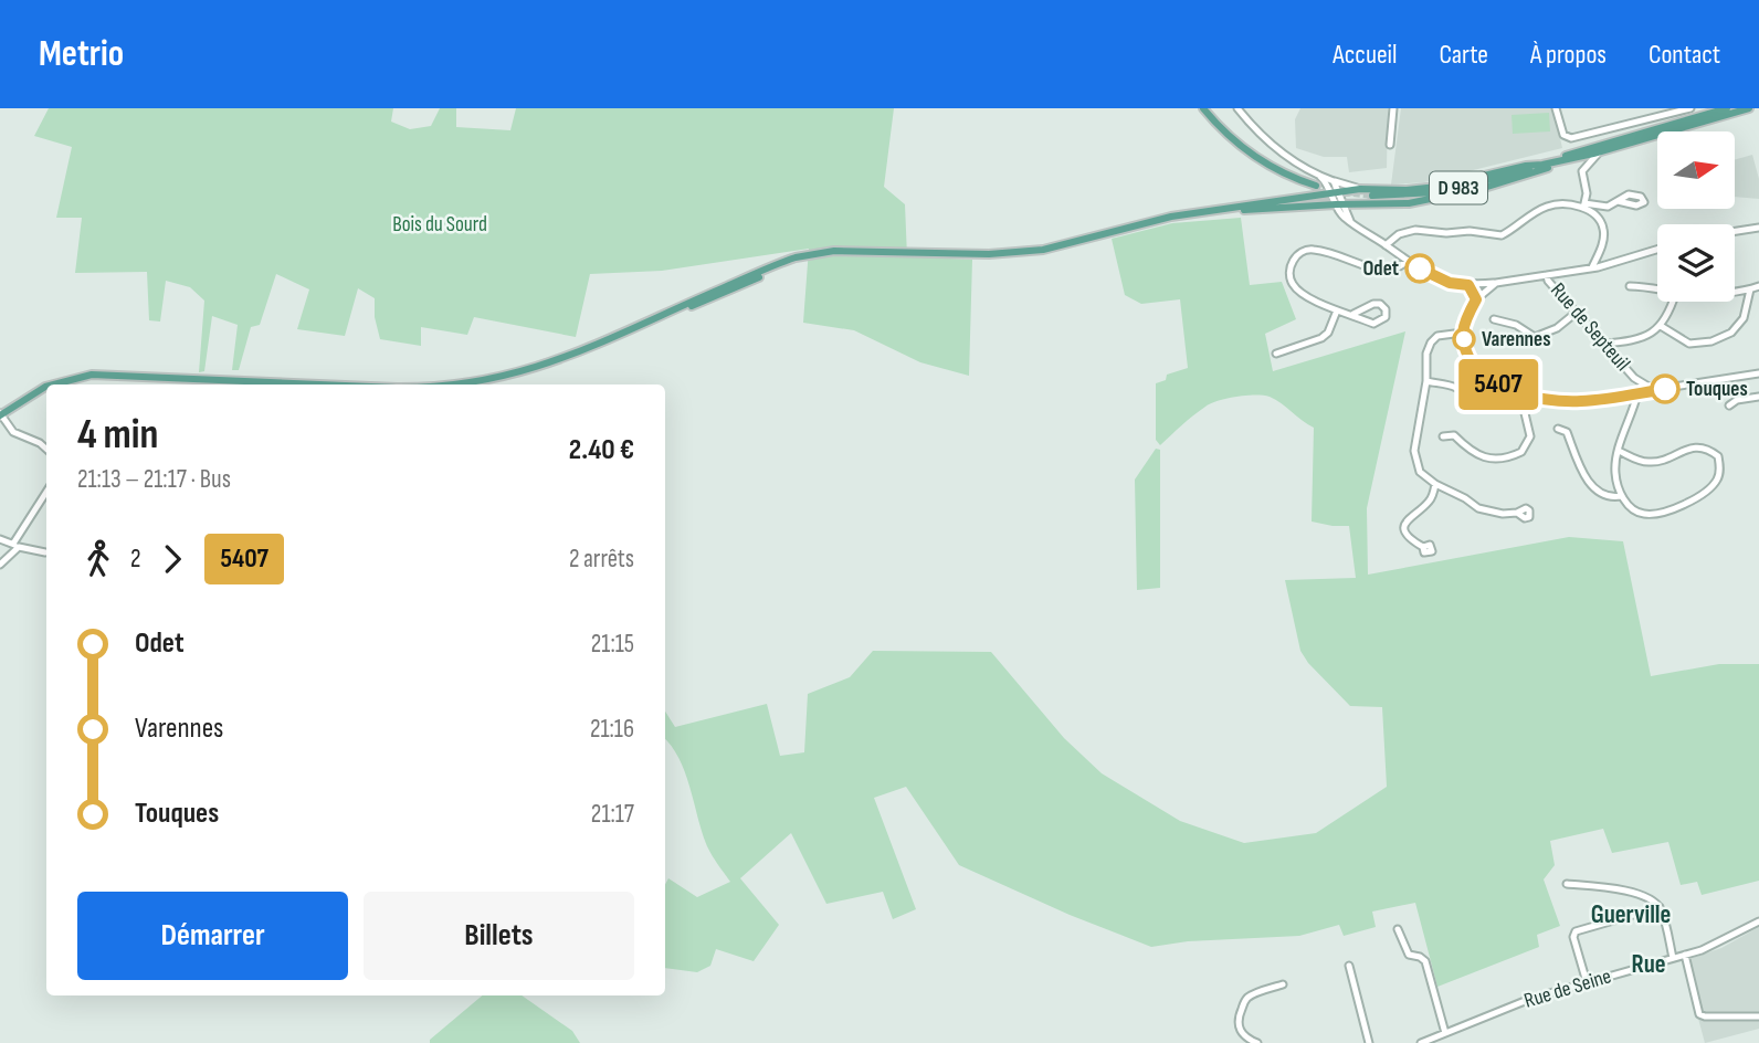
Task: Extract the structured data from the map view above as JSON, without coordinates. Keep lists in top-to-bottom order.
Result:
{
  "streets": {
    "main road": ["D 983"],
    "street": ["Rue de Septeuil", "Rue de Seine"]
  },
  "districts": ["Guerville", "Rue"],
  "parks": ["Bois du Sourd"],
  "places": ["Odet", "Varennes", "Touques"],
  "lines": ["bus line 5407"],
  "north": "right",
  "page": {
    "header": "Metrio",
    "nav": [
      "Accueil",
      "Carte",
      "À propos",
      "Contact"
    ],
    "on_map": "5407",
    "heading": ["4 min", "21:13 – 21:17 · Bus", "2.40 €"],
    "legs": ["2", "5407", "2 arrêts"],
    "list": [
      {
        "name": "Odet",
        "value": "21:15"
      },
      {
        "name": "Varennes",
        "value": "21:16"
      },
      {
        "name": "Touques",
        "value": "21:17"
      }
    ],
    "buttons": ["Démarrer", "Billets"]
  }
}
